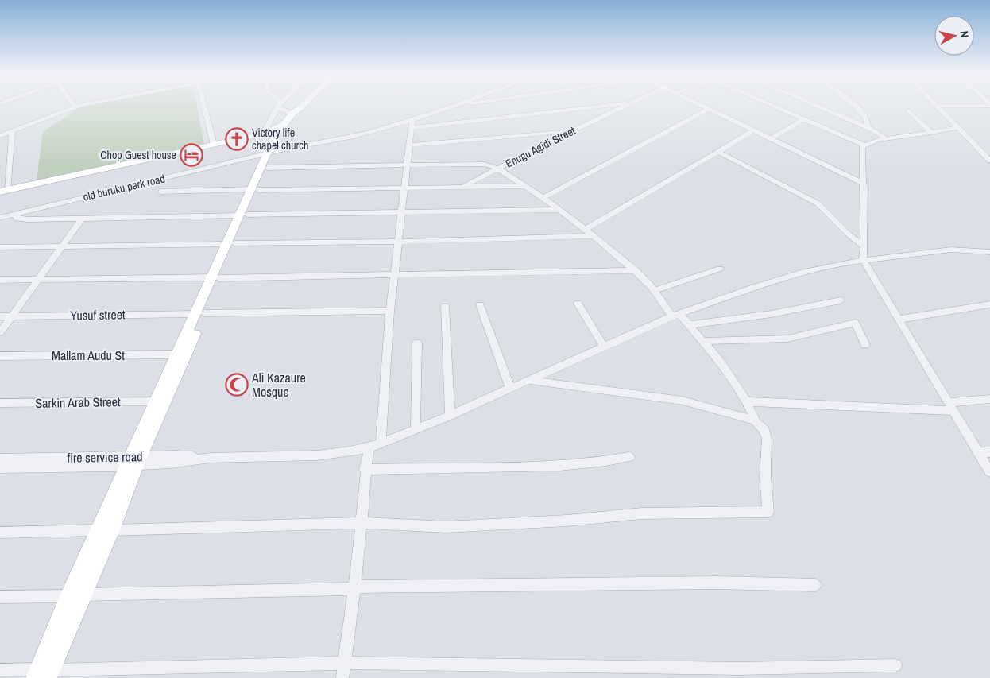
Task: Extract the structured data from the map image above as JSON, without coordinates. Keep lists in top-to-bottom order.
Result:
{
  "streets": {
    "street": [
      "Enugu Agidi Street",
      "old buruku park road",
      "Yusuf street",
      "Mallam Audu St",
      "Sarkin Arab Street",
      "fire service road"
    ]
  },
  "places": {
    "church": ["Victory life chapel church"],
    "hotel": ["Chop Guest house"],
    "mosque": ["Ali Kazaure Mosque"]
  },
  "north": "right"
}
